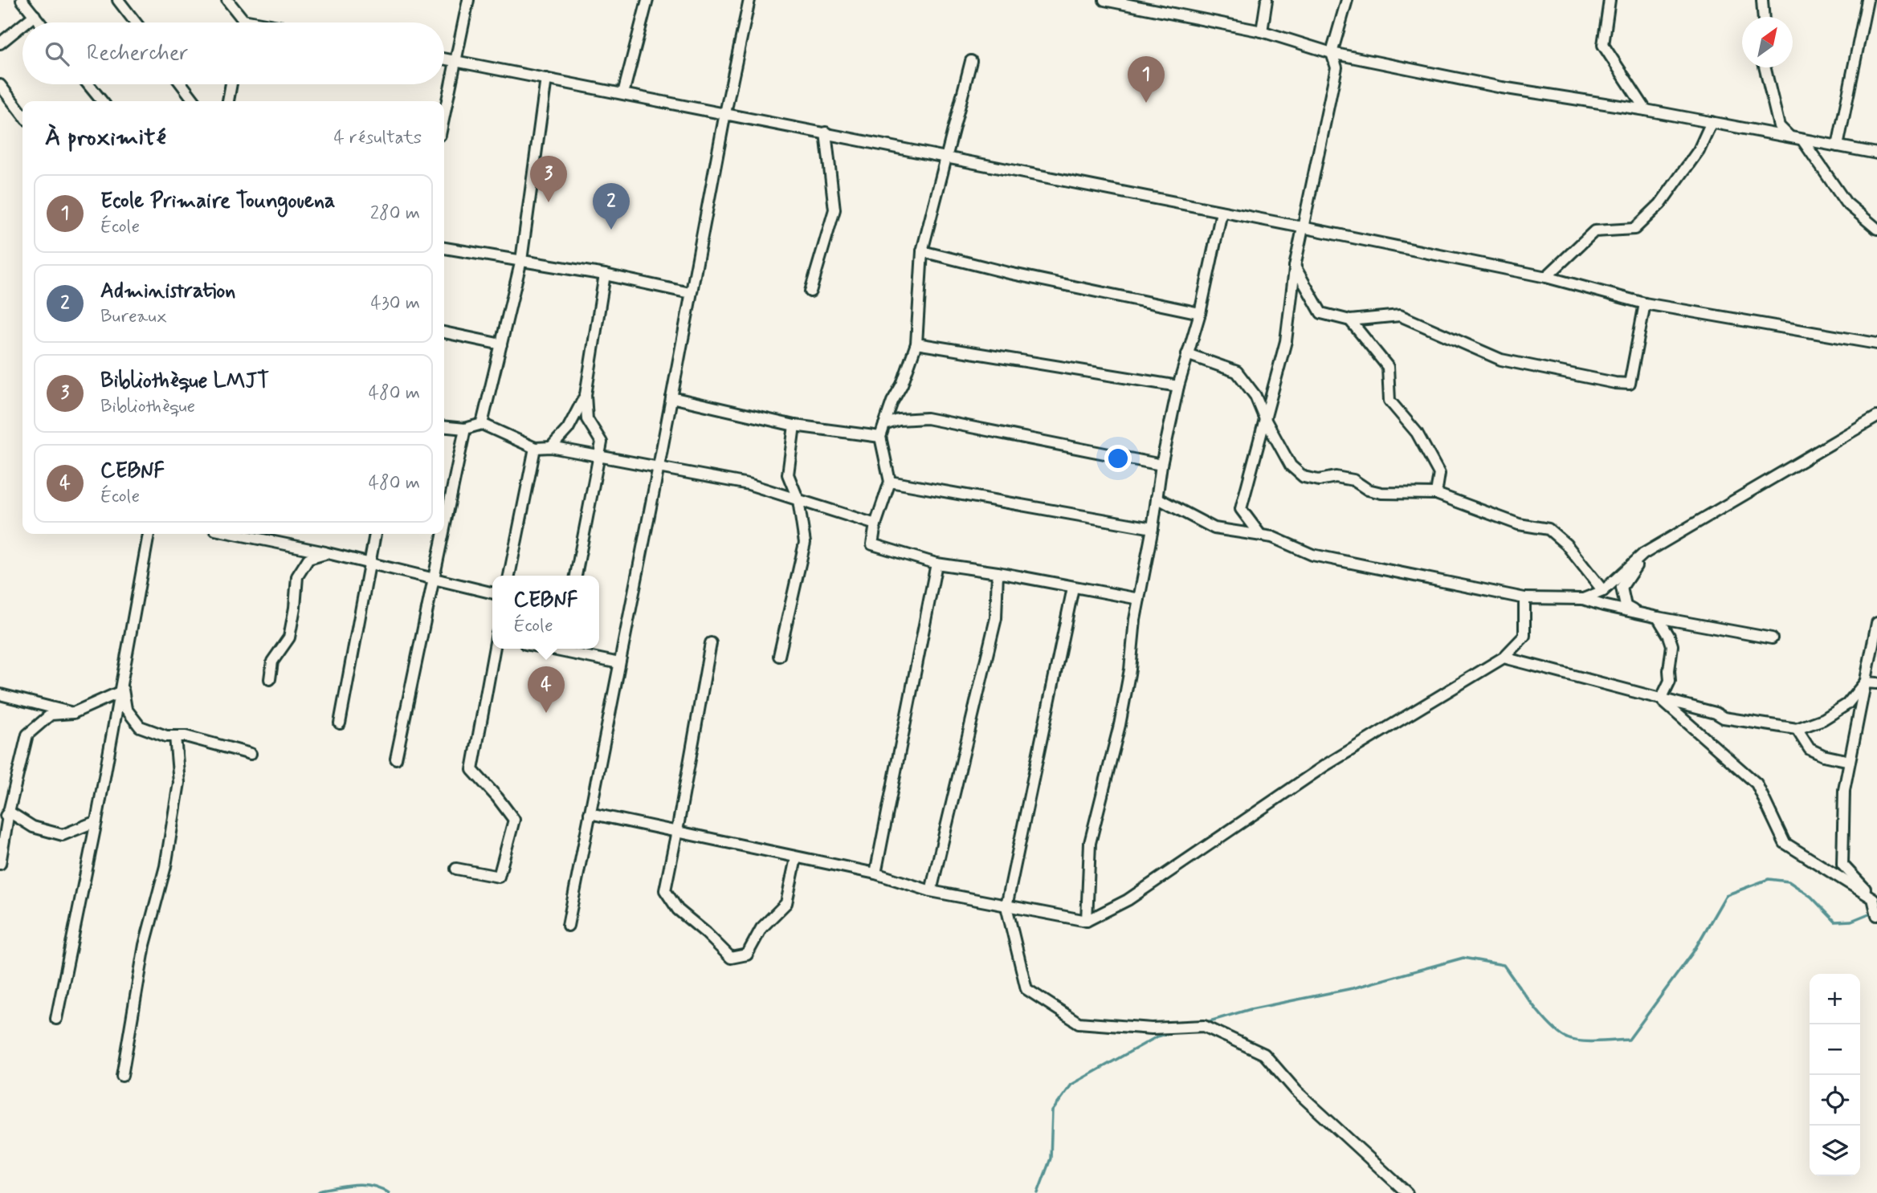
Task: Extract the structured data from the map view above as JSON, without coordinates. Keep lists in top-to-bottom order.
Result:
{
  "north": "top right",
  "page": {
    "search": "Rechercher",
    "pins": [
      "1",
      "3",
      "2",
      "4"
    ],
    "heading": ["À proximité", "4 résultats"],
    "list": [
      {
        "mark": "1",
        "name": "Ecole Primaire Toungouena",
        "note": "École",
        "value": "280 m"
      },
      {
        "mark": "2",
        "name": "Administration",
        "note": "Bureaux",
        "value": "430 m"
      },
      {
        "mark": "3",
        "name": "Bibliothèque LMJT",
        "note": "Bibliothèque",
        "value": "480 m"
      },
      {
        "mark": "4",
        "name": "CEBNF",
        "note": "École",
        "value": "480 m"
      }
    ],
    "popup": ["CEBNF", "École"],
    "map_buttons": ["+", "−"]
  }
}
